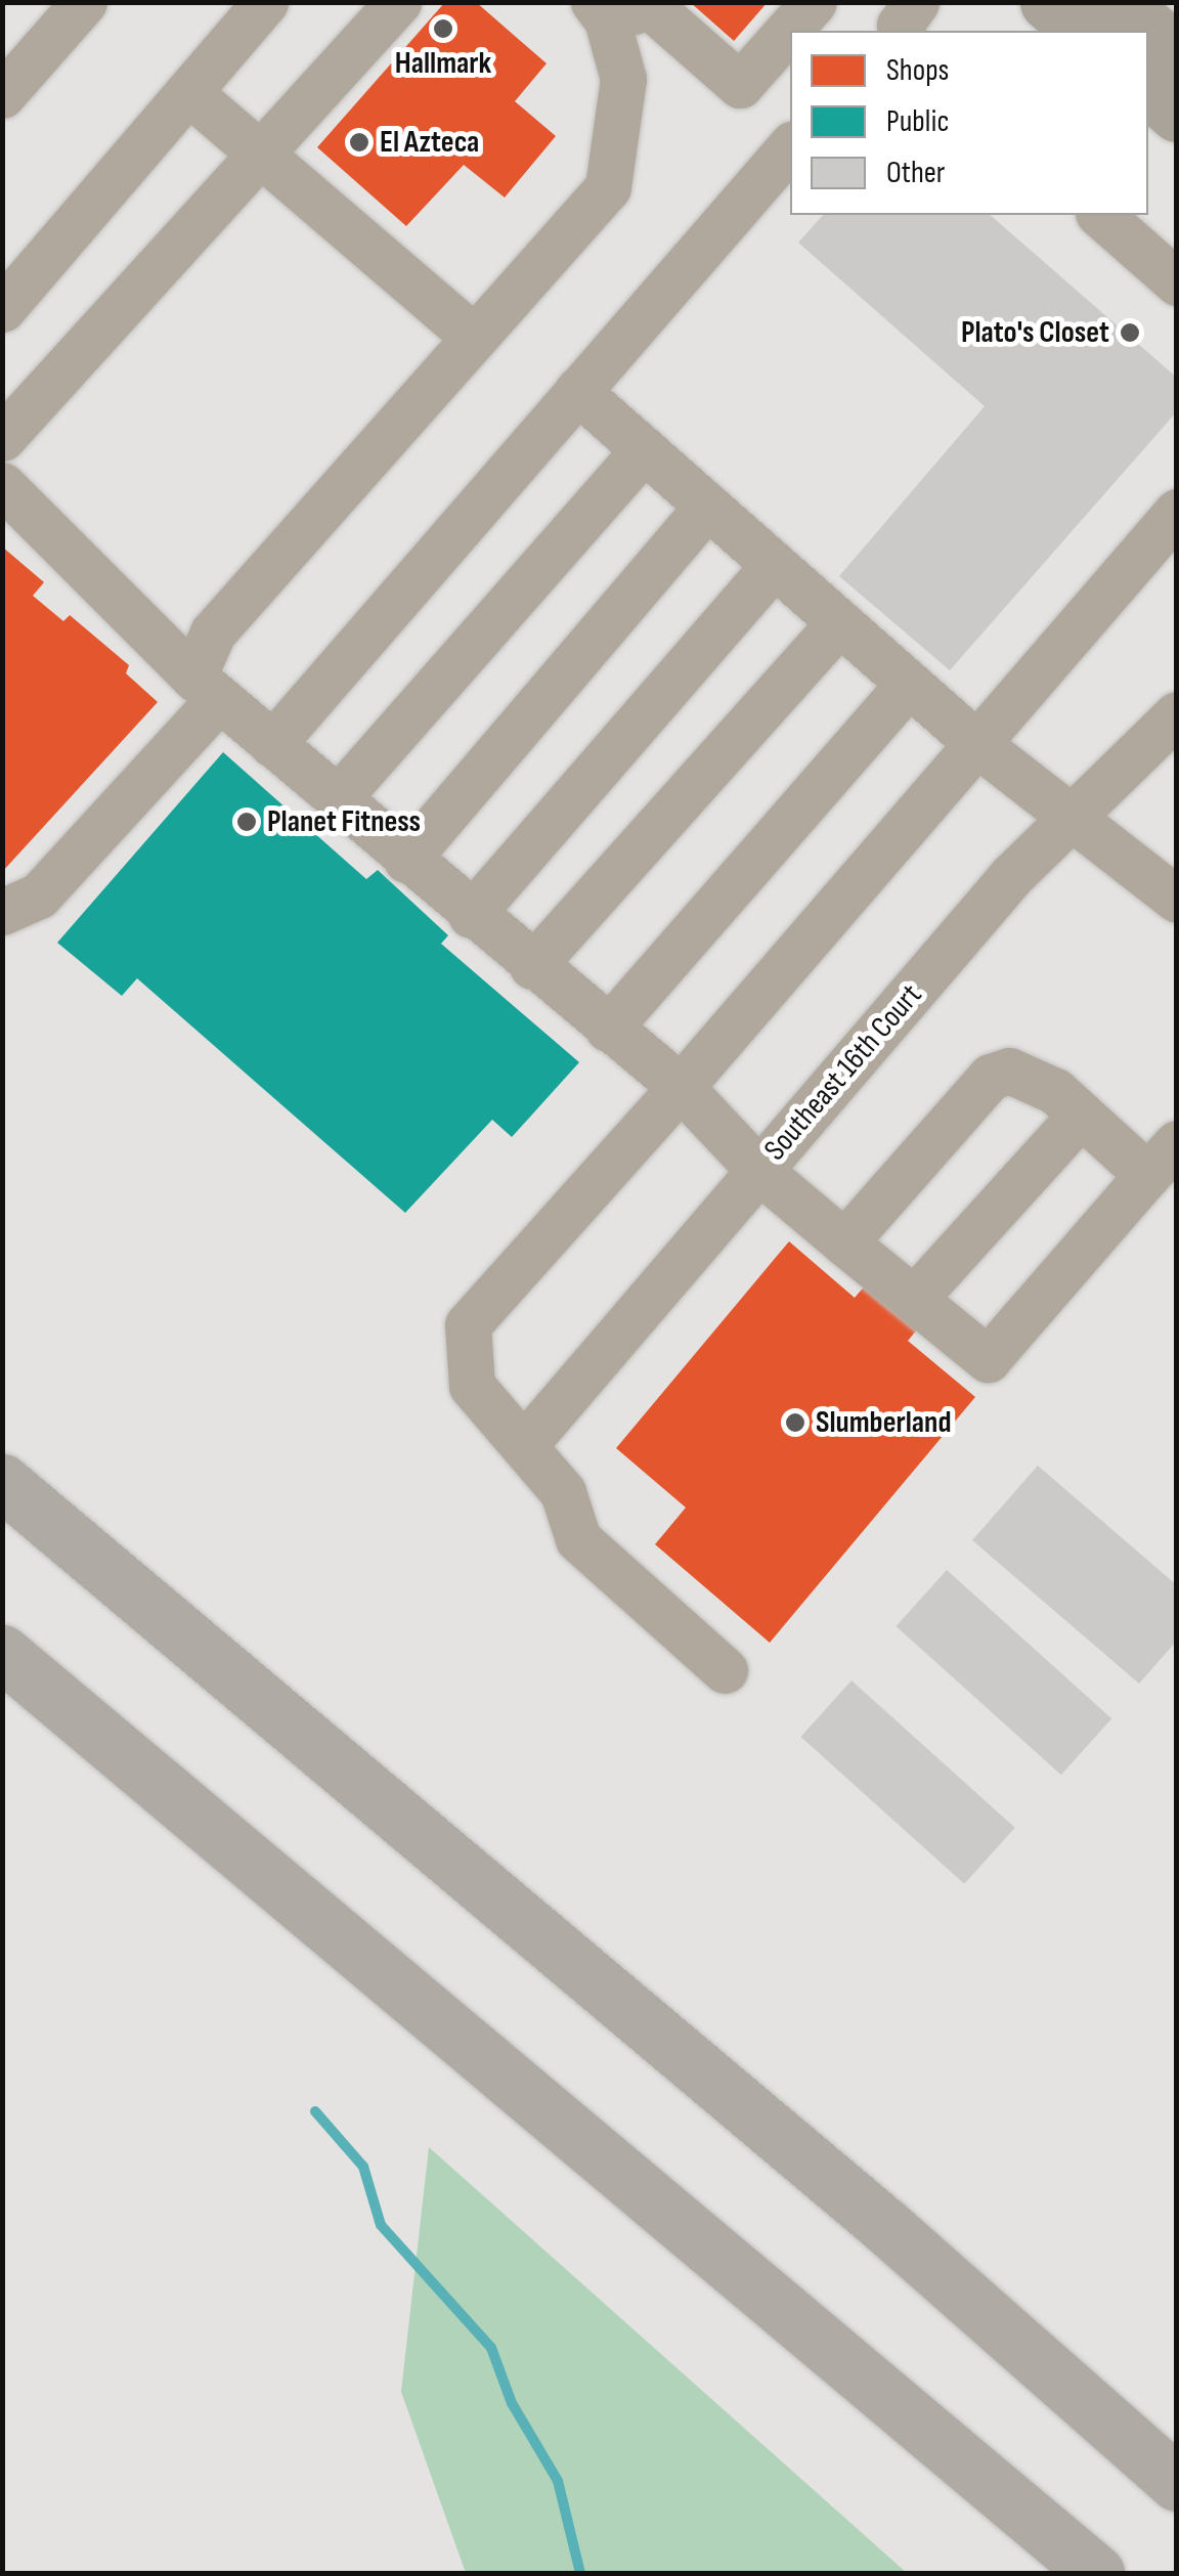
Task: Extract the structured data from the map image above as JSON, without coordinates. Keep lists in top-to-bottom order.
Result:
{
  "streets": {
    "street": ["Southeast 16th Court"]
  },
  "places": [
    "Hallmark",
    "El Azteca",
    "Plato's Closet",
    "Planet Fitness",
    "Slumberland"
  ],
  "legend": ["Shops", "Public", "Other"]
}
